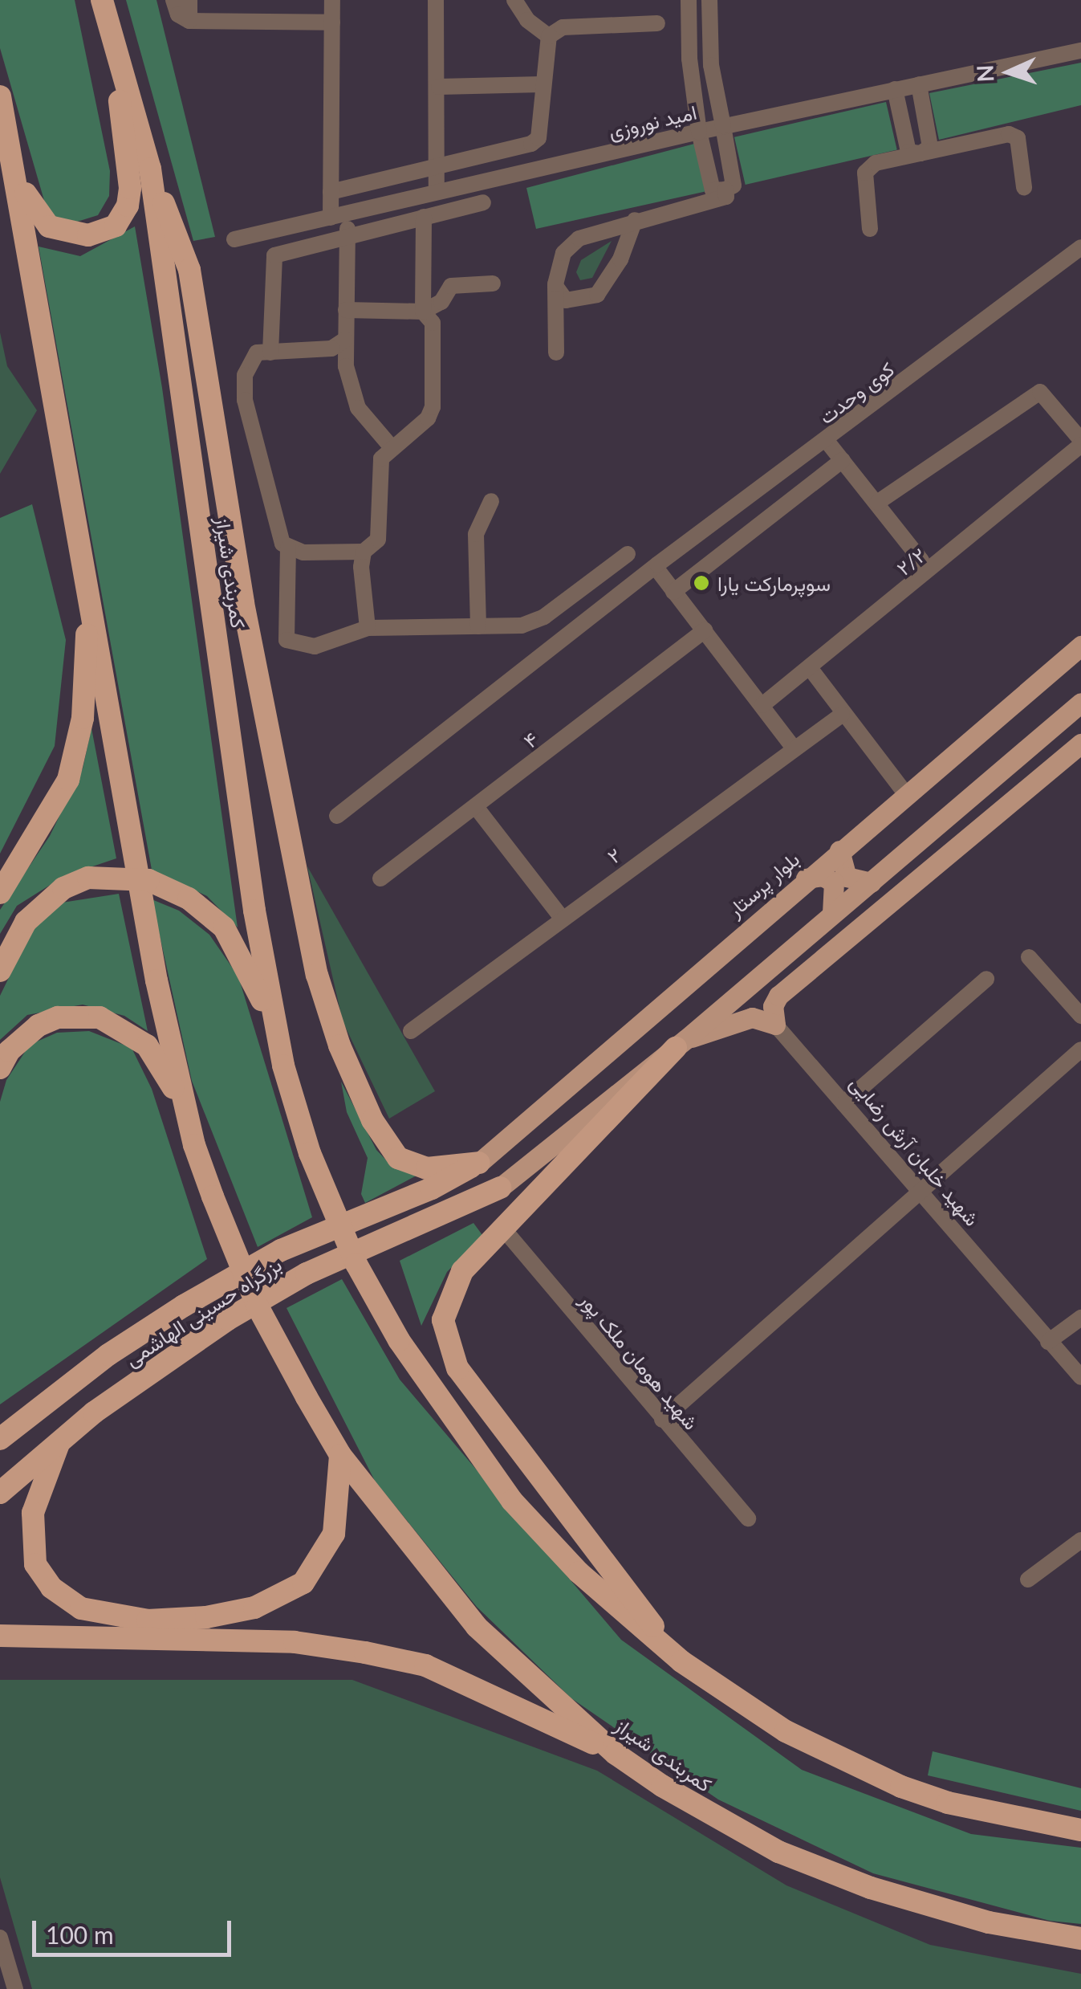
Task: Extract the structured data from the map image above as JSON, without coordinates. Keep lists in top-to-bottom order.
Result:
{
  "streets": {
    "highway": ["کمربندی شیراز", "بزرگراه حسینی الهاشمی"],
    "main road": ["بلوار پرستار"],
    "street": [
      "امید نوروزی",
      "کوی وحدت",
      "۲/۲",
      "۴",
      "۲",
      "شهید خلبان آرش رضایی",
      "شهید هومان ملک پور"
    ]
  },
  "crossings": [
    ["بلوار پرستار", "بزرگراه حسینی الهاشمی"]
  ],
  "places": ["سوپرمارکت یارا"],
  "scale_bar": "100 m",
  "north": "left"
}
